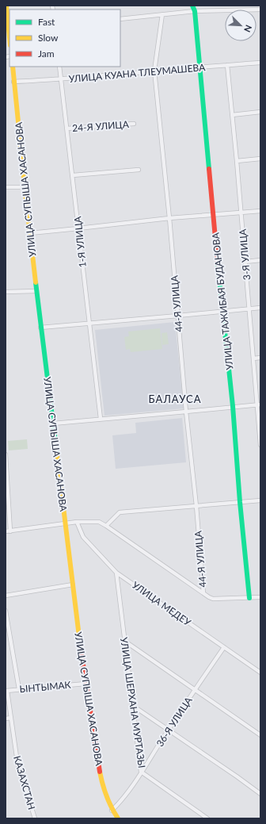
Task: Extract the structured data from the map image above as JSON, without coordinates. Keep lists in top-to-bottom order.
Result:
{
  "streets": {
    "street": [
      "УЛИЦА КУАНА ТЛЕУМАШЕВА",
      "24-Я УЛИЦА",
      "УЛИЦА СУПЫША ХАСАНОВА",
      "1-Я УЛИЦА",
      "3-Я УЛИЦА",
      "УЛИЦА ТАЖИБАЯ БУДАНОВА",
      "44-Я УЛИЦА",
      "УЛИЦА МЕДЕУ",
      "ЫНТЫМАК",
      "УЛИЦА ШЕРХАНА МУРТАЗЫ",
      "36-Я УЛИЦА",
      "КАЗАХСТАН"
    ]
  },
  "crossings": [
    ["УЛИЦА КУАНА ТЛЕУМАШЕВА", "УЛИЦА СУПЫША ХАСАНОВА"],
    ["УЛИЦА КУАНА ТЛЕУМАШЕВА", "1-Я УЛИЦА"],
    ["УЛИЦА КУАНА ТЛЕУМАШЕВА", "3-Я УЛИЦА"],
    ["УЛИЦА КУАНА ТЛЕУМАШЕВА", "УЛИЦА ТАЖИБАЯ БУДАНОВА"],
    ["УЛИЦА КУАНА ТЛЕУМАШЕВА", "44-Я УЛИЦА"],
    ["24-Я УЛИЦА", "1-Я УЛИЦА"],
    ["УЛИЦА СУПЫША ХАСАНОВА", "ЫНТЫМАК"],
    ["УЛИЦА СУПЫША ХАСАНОВА", "36-Я УЛИЦА"],
    ["УЛИЦА МЕДЕУ", "УЛИЦА ШЕРХАНА МУРТАЗЫ"],
    ["УЛИЦА МЕДЕУ", "36-Я УЛИЦА"],
    ["ЫНТЫМАК", "КАЗАХСТАН"],
    ["УЛИЦА ШЕРХАНА МУРТАЗЫ", "36-Я УЛИЦА"]
  ],
  "districts": ["БАЛАУСА"],
  "legend": ["Fast", "Slow", "Jam"],
  "north": "bottom right"
}
